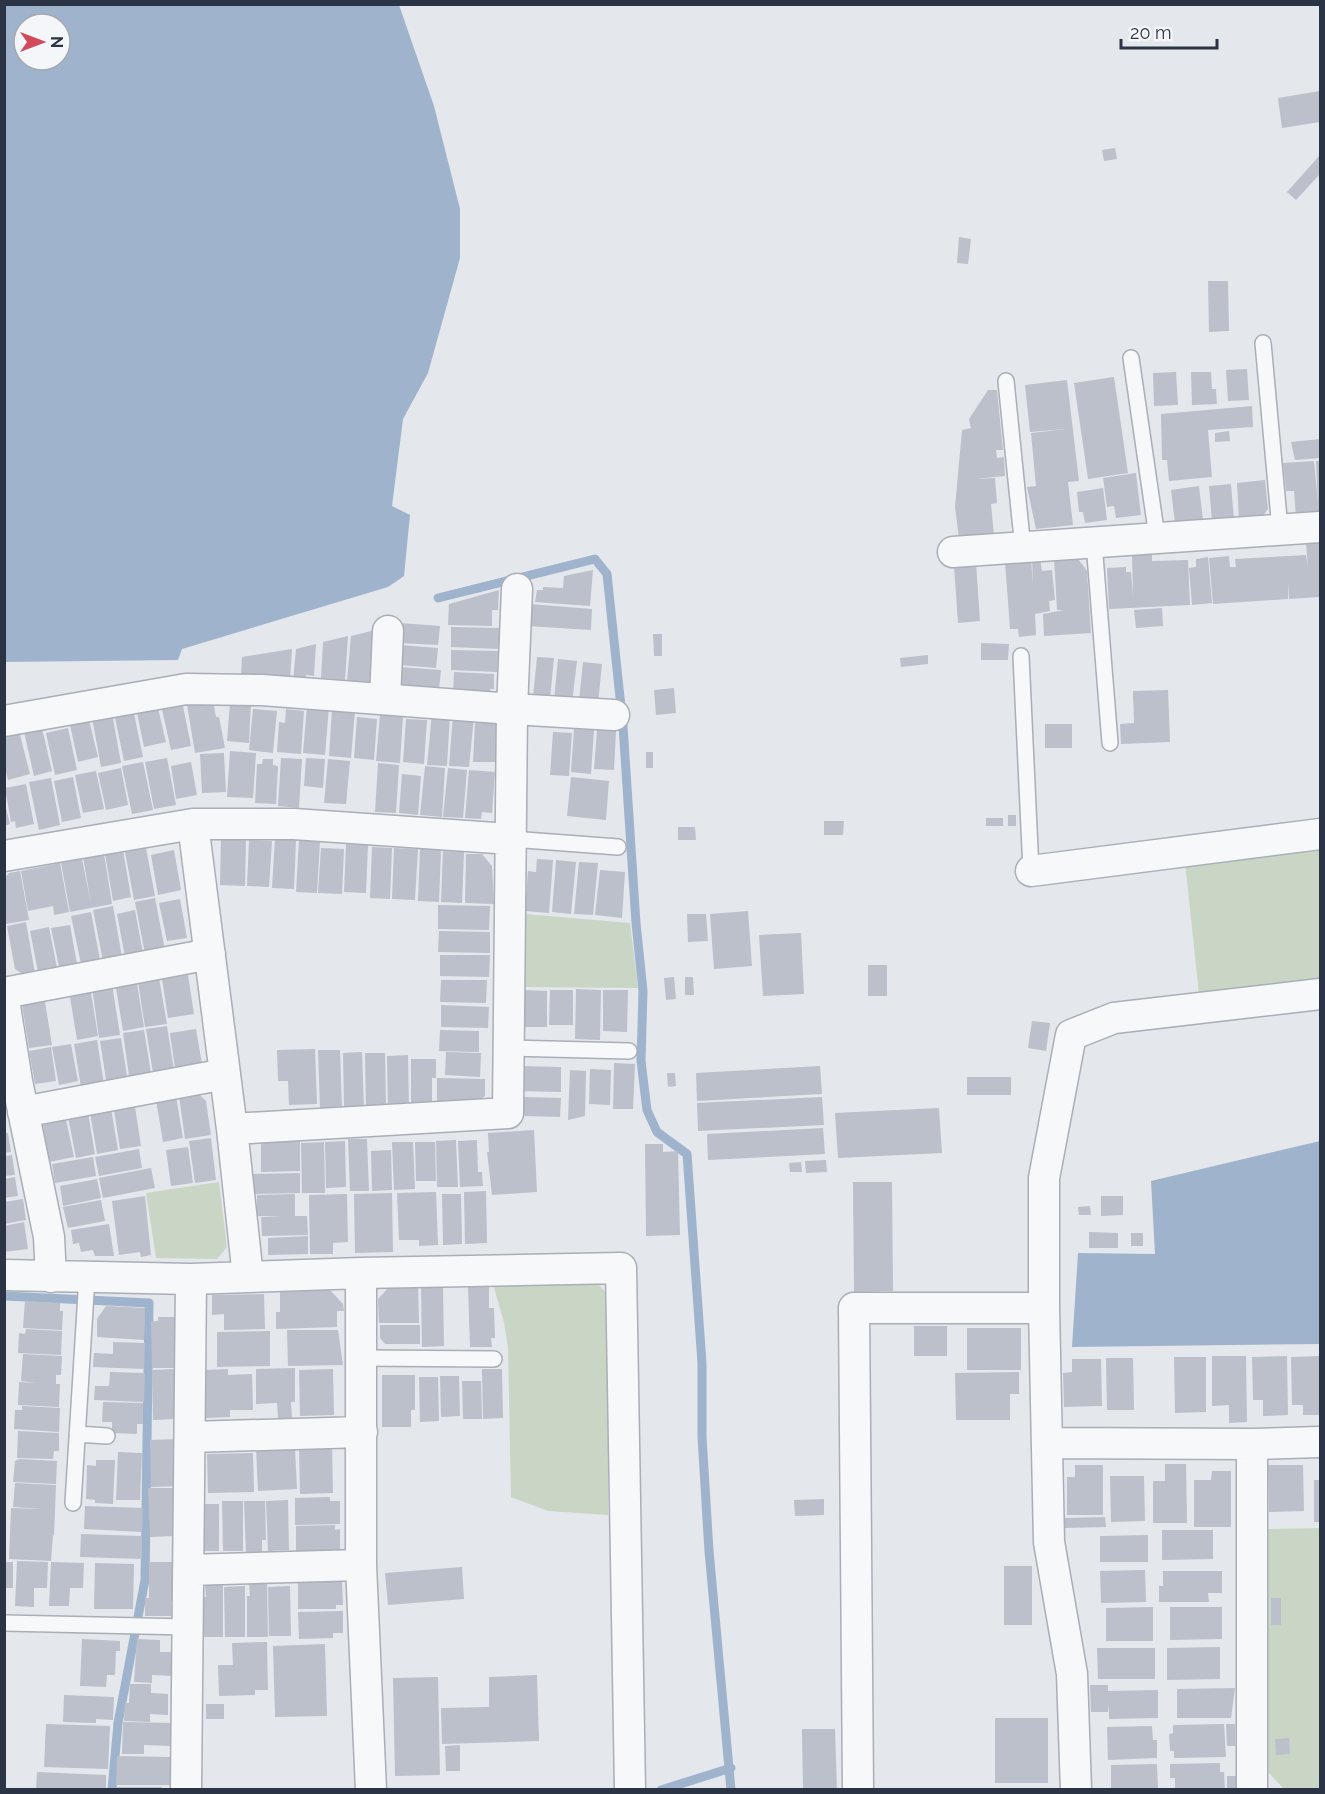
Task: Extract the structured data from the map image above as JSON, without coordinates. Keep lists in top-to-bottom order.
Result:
{
  "scale_bar": "20 m",
  "north": "right"
}
